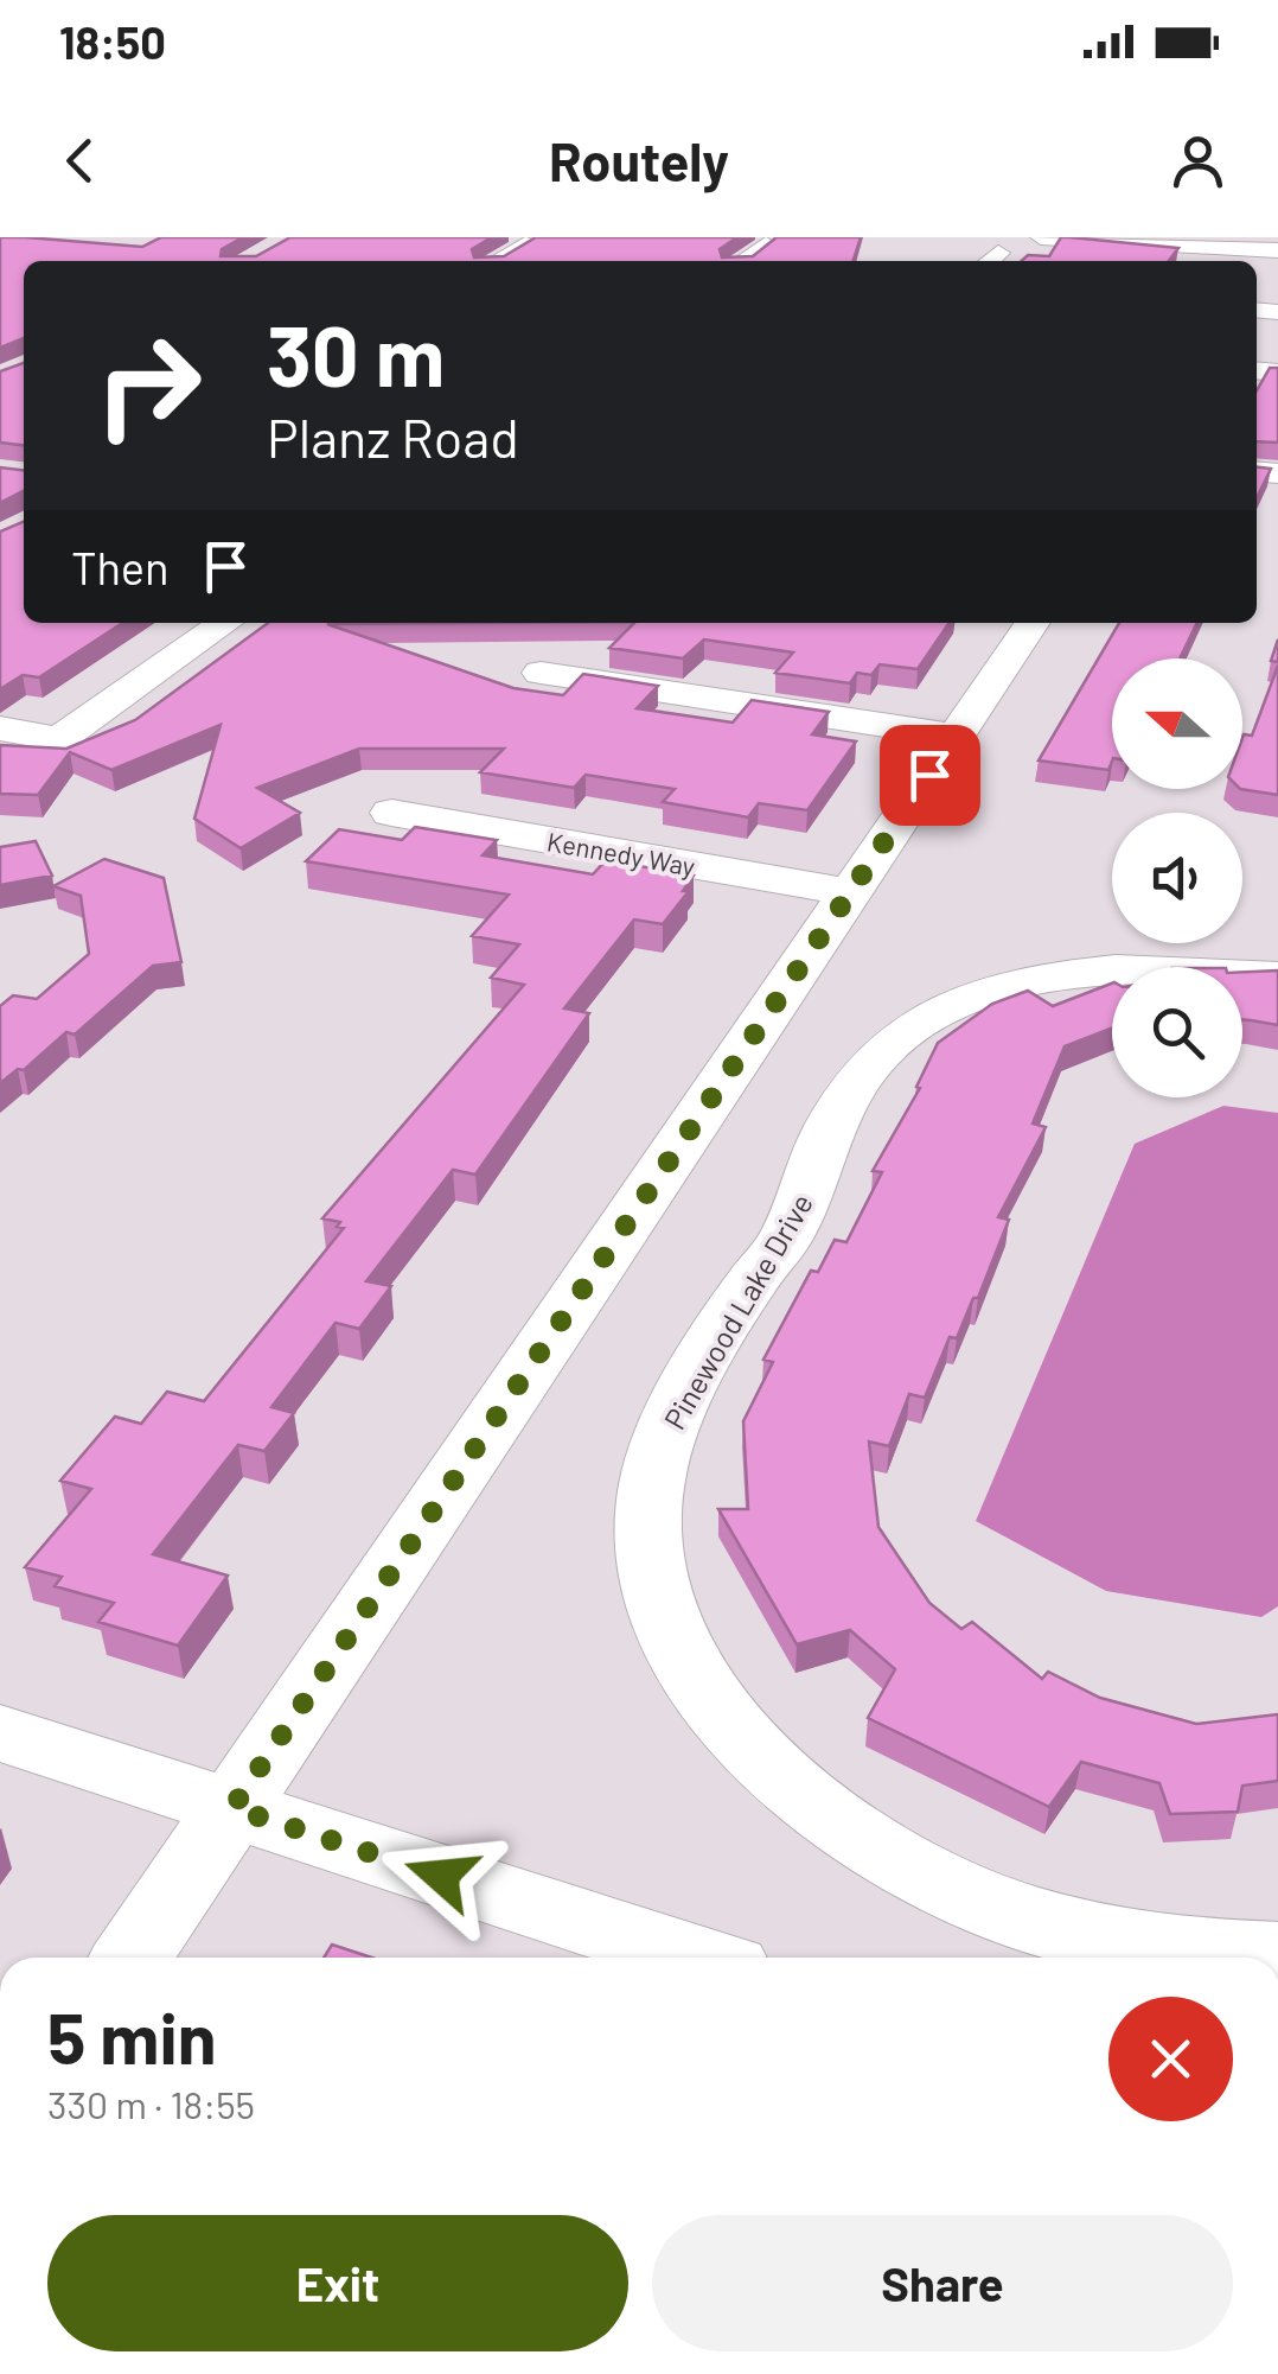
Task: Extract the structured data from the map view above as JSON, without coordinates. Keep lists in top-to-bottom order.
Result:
{
  "streets": {
    "street": ["Kennedy Way", "Pinewood Lake Drive"]
  },
  "north": "left",
  "page": {
    "status": "18:50",
    "header": "Routely",
    "turn": ["30 m", "Planz Road"],
    "then": "Then",
    "heading": ["5 min", "330 m · 18:55"],
    "buttons": ["Exit", "Share"]
  }
}
